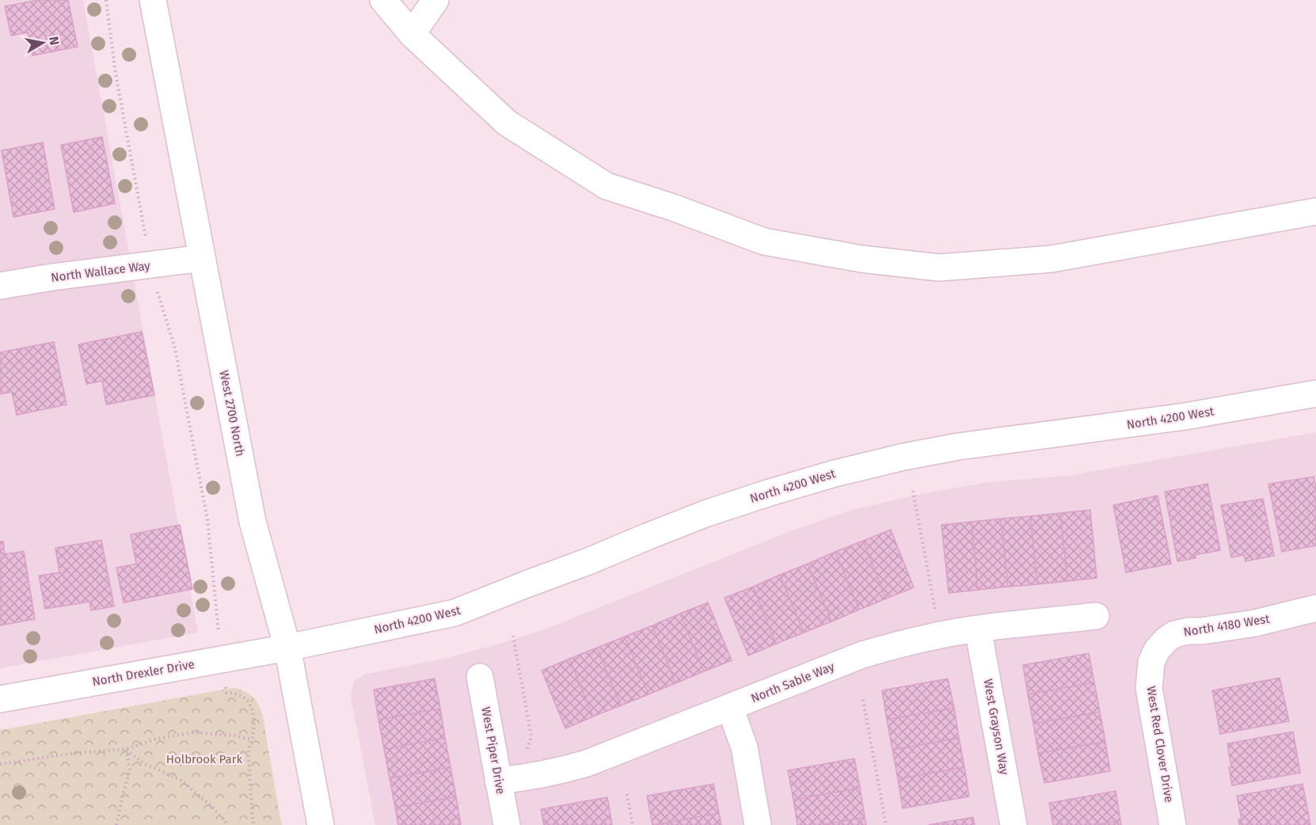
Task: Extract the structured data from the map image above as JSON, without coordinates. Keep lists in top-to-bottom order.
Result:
{
  "streets": {
    "street": [
      "North Wallace Way",
      "West 2700 North",
      "North 4200 West",
      "North 4180 West",
      "North Drexler Drive",
      "North Sable Way",
      "West Grayson Way",
      "West Red Clover Drive",
      "West Piper Drive"
    ]
  },
  "crossings": [
    ["North Wallace Way", "West 2700 North"],
    ["West 2700 North", "North 4200 West"],
    ["West 2700 North", "North Drexler Drive"],
    ["North 4200 West", "North Drexler Drive"],
    ["North 4180 West", "West Red Clover Drive"],
    ["North Sable Way", "West Grayson Way"],
    ["North Sable Way", "West Piper Drive"]
  ],
  "parks": ["Holbrook Park"],
  "north": "right"
}
